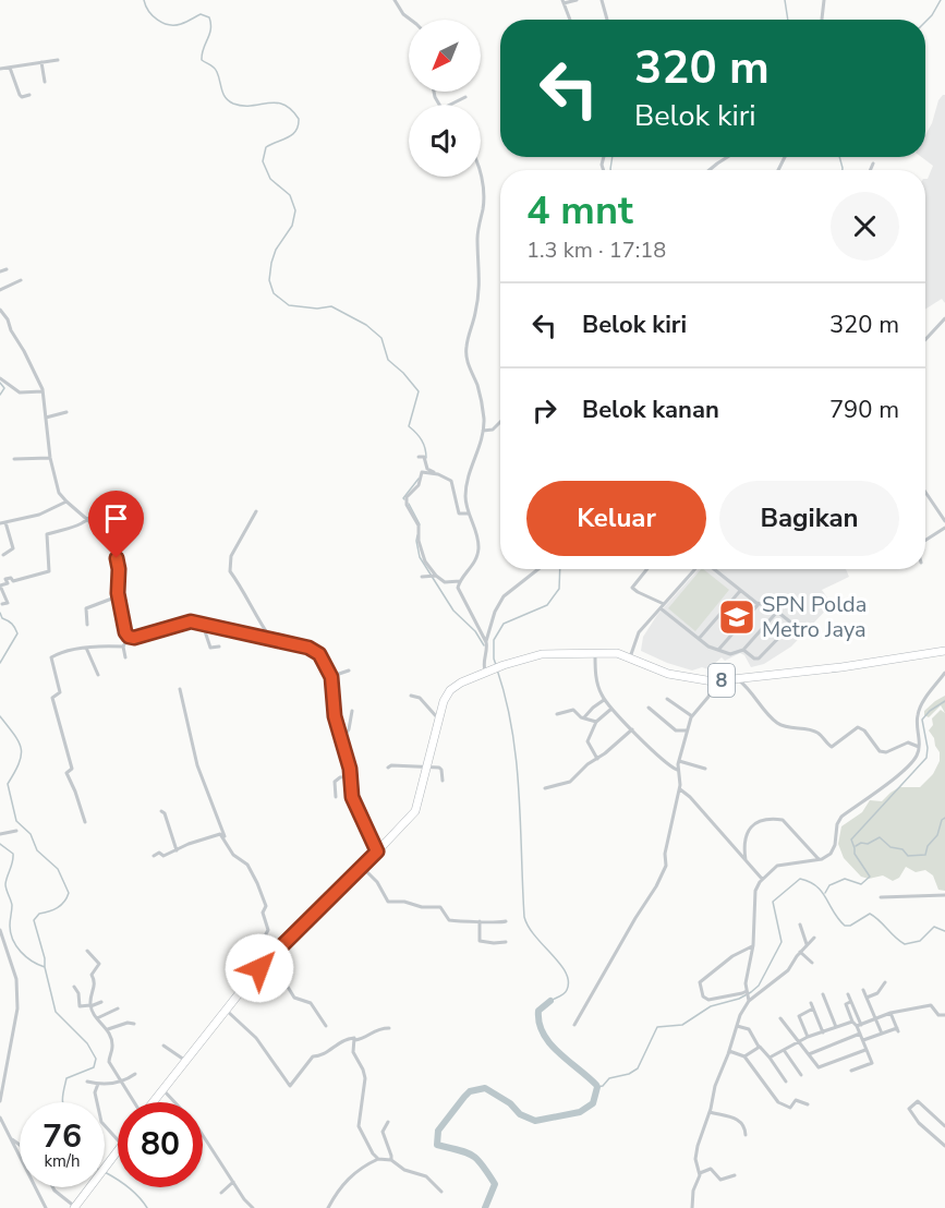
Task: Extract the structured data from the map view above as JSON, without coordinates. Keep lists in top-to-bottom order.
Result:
{
  "streets": {
    "highway": ["8"]
  },
  "places": {
    "school or university": ["SPN Polda Metro Jaya"]
  },
  "north": "bottom left",
  "page": {
    "turn": ["320 m", "Belok kiri"],
    "heading": ["4 mnt", "1.3 km · 17:18"],
    "list": [
      {
        "name": "Belok kiri",
        "value": "320 m"
      },
      {
        "name": "Belok kanan",
        "value": "790 m"
      }
    ],
    "buttons": ["Keluar", "Bagikan"],
    "speed": "76 km/h",
    "limit": "80"
  }
}
